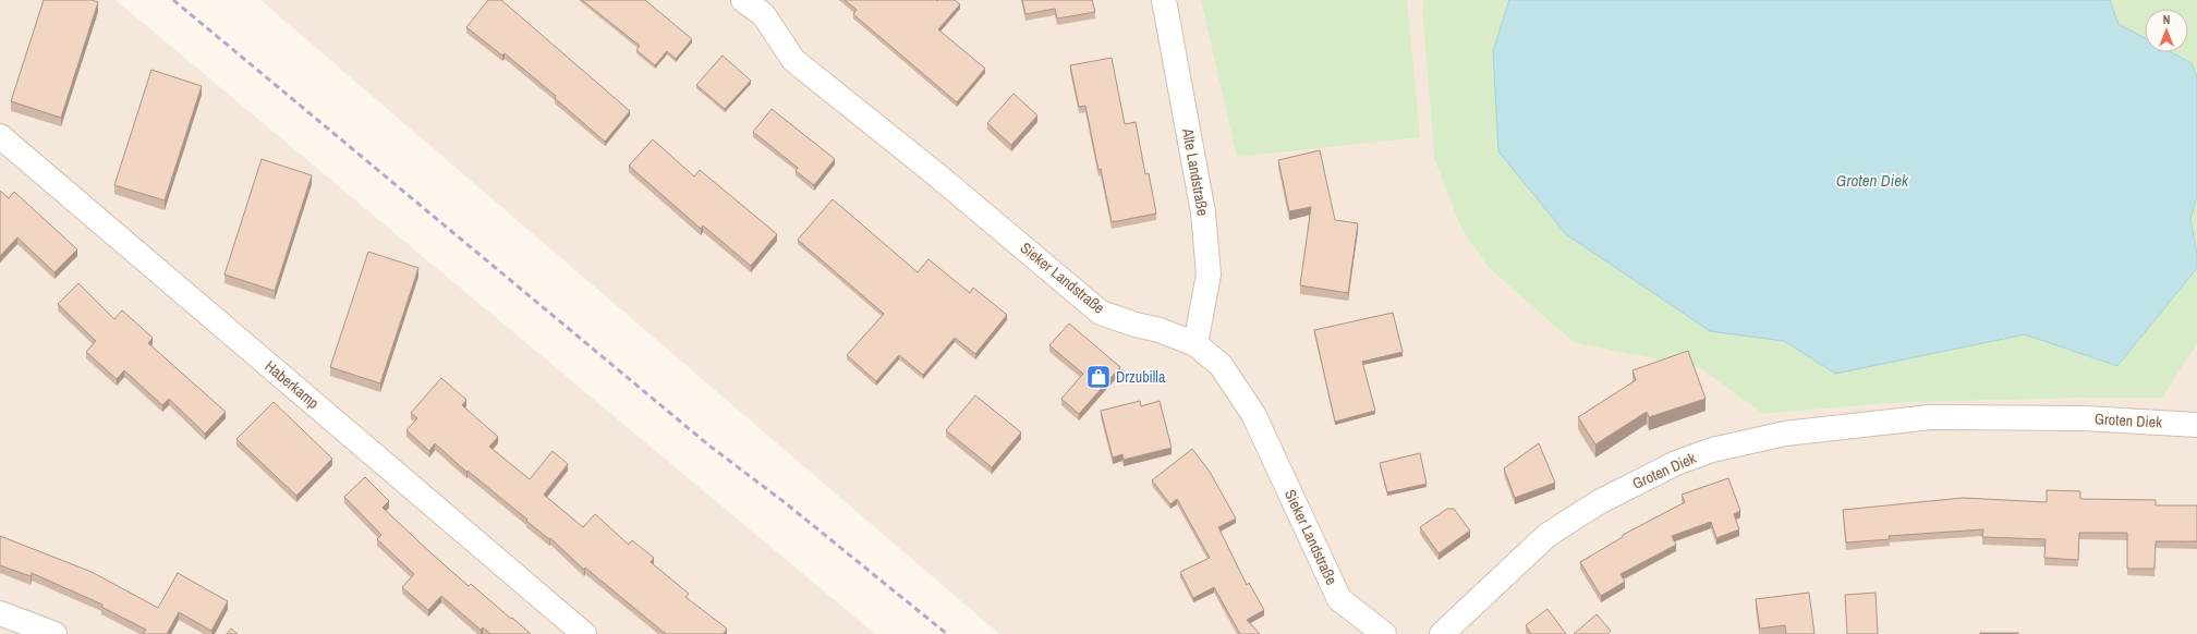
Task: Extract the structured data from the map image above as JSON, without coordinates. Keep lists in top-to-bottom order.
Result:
{
  "streets": {
    "street": [
      "Alte Landstraße",
      "Sieker Landstraße",
      "Haberkamp",
      "Groten Diek"
    ]
  },
  "crossings": [
    ["Alte Landstraße", "Sieker Landstraße"]
  ],
  "water": ["Groten Diek"],
  "places": {
    "shop": ["Drzubilla"]
  },
  "north": "top"
}
